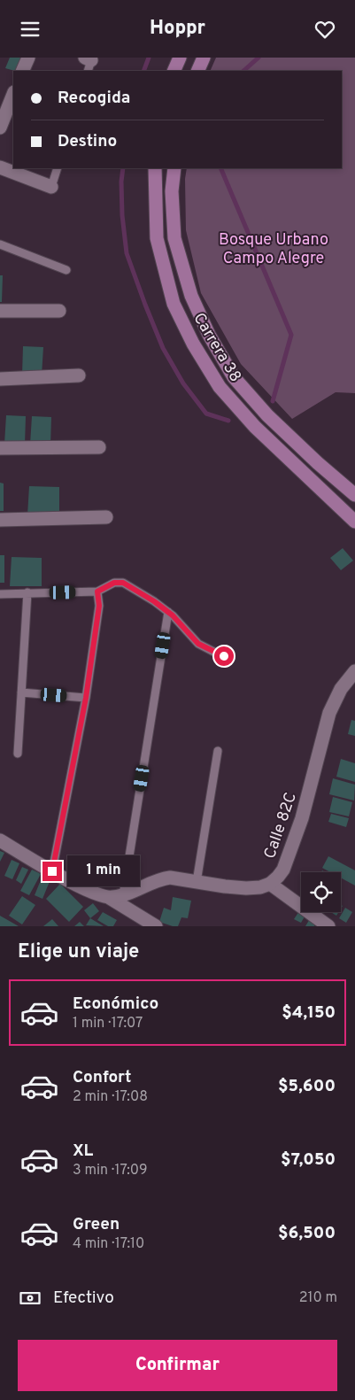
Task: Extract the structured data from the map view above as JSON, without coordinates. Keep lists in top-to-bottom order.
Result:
{
  "streets": {
    "main road": ["Carrera 38"],
    "street": ["Calle 82C"]
  },
  "parks": ["Bosque Urbano Campo Alegre"],
  "page": {
    "header": "Hoppr",
    "banner": ["Recogida", "Destino"],
    "bubble": "1 min",
    "heading": "Elige un viaje",
    "list": [
      {
        "name": "Económico",
        "note": "1 min · 17:07",
        "value": "$4,150"
      },
      {
        "name": "Confort",
        "note": "2 min · 17:08",
        "value": "$5,600"
      },
      {
        "name": "XL",
        "note": "3 min · 17:09",
        "value": "$7,050"
      },
      {
        "name": "Green",
        "note": "4 min · 17:10",
        "value": "$6,500"
      }
    ],
    "pay": ["Efectivo", "210 m"],
    "buttons": "Confirmar"
  }
}
